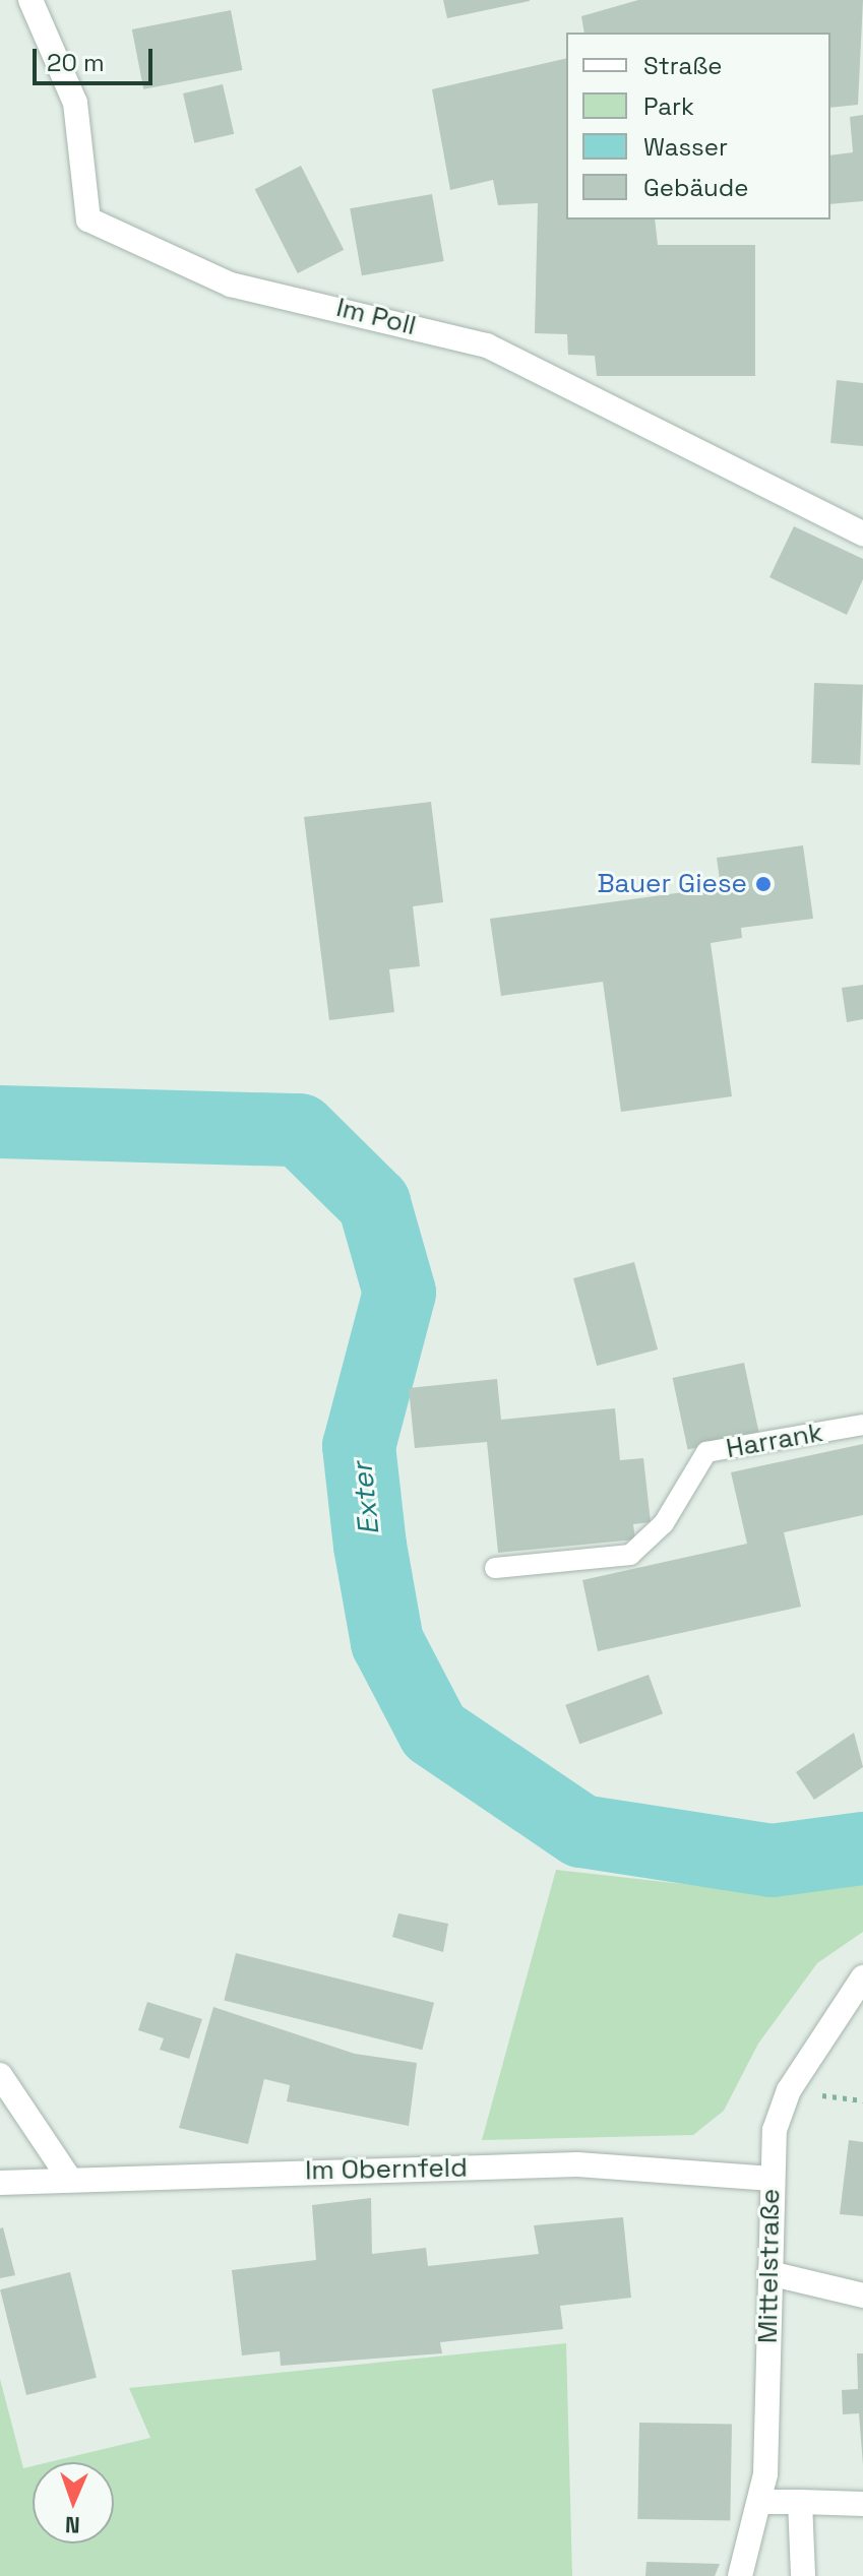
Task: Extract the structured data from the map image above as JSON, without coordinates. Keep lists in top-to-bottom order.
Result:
{
  "streets": {
    "street": ["Im Poll", "Im Obernfeld", "Mittelstraße"],
    "lane": ["Harrank"]
  },
  "crossings": [
    ["Im Obernfeld", "Mittelstraße"]
  ],
  "water": ["Exter"],
  "places": ["Bauer Giese"],
  "legend": [
    "Straße",
    "Park",
    "Wasser",
    "Gebäude"
  ],
  "scale_bar": "20 m",
  "north": "bottom"
}
